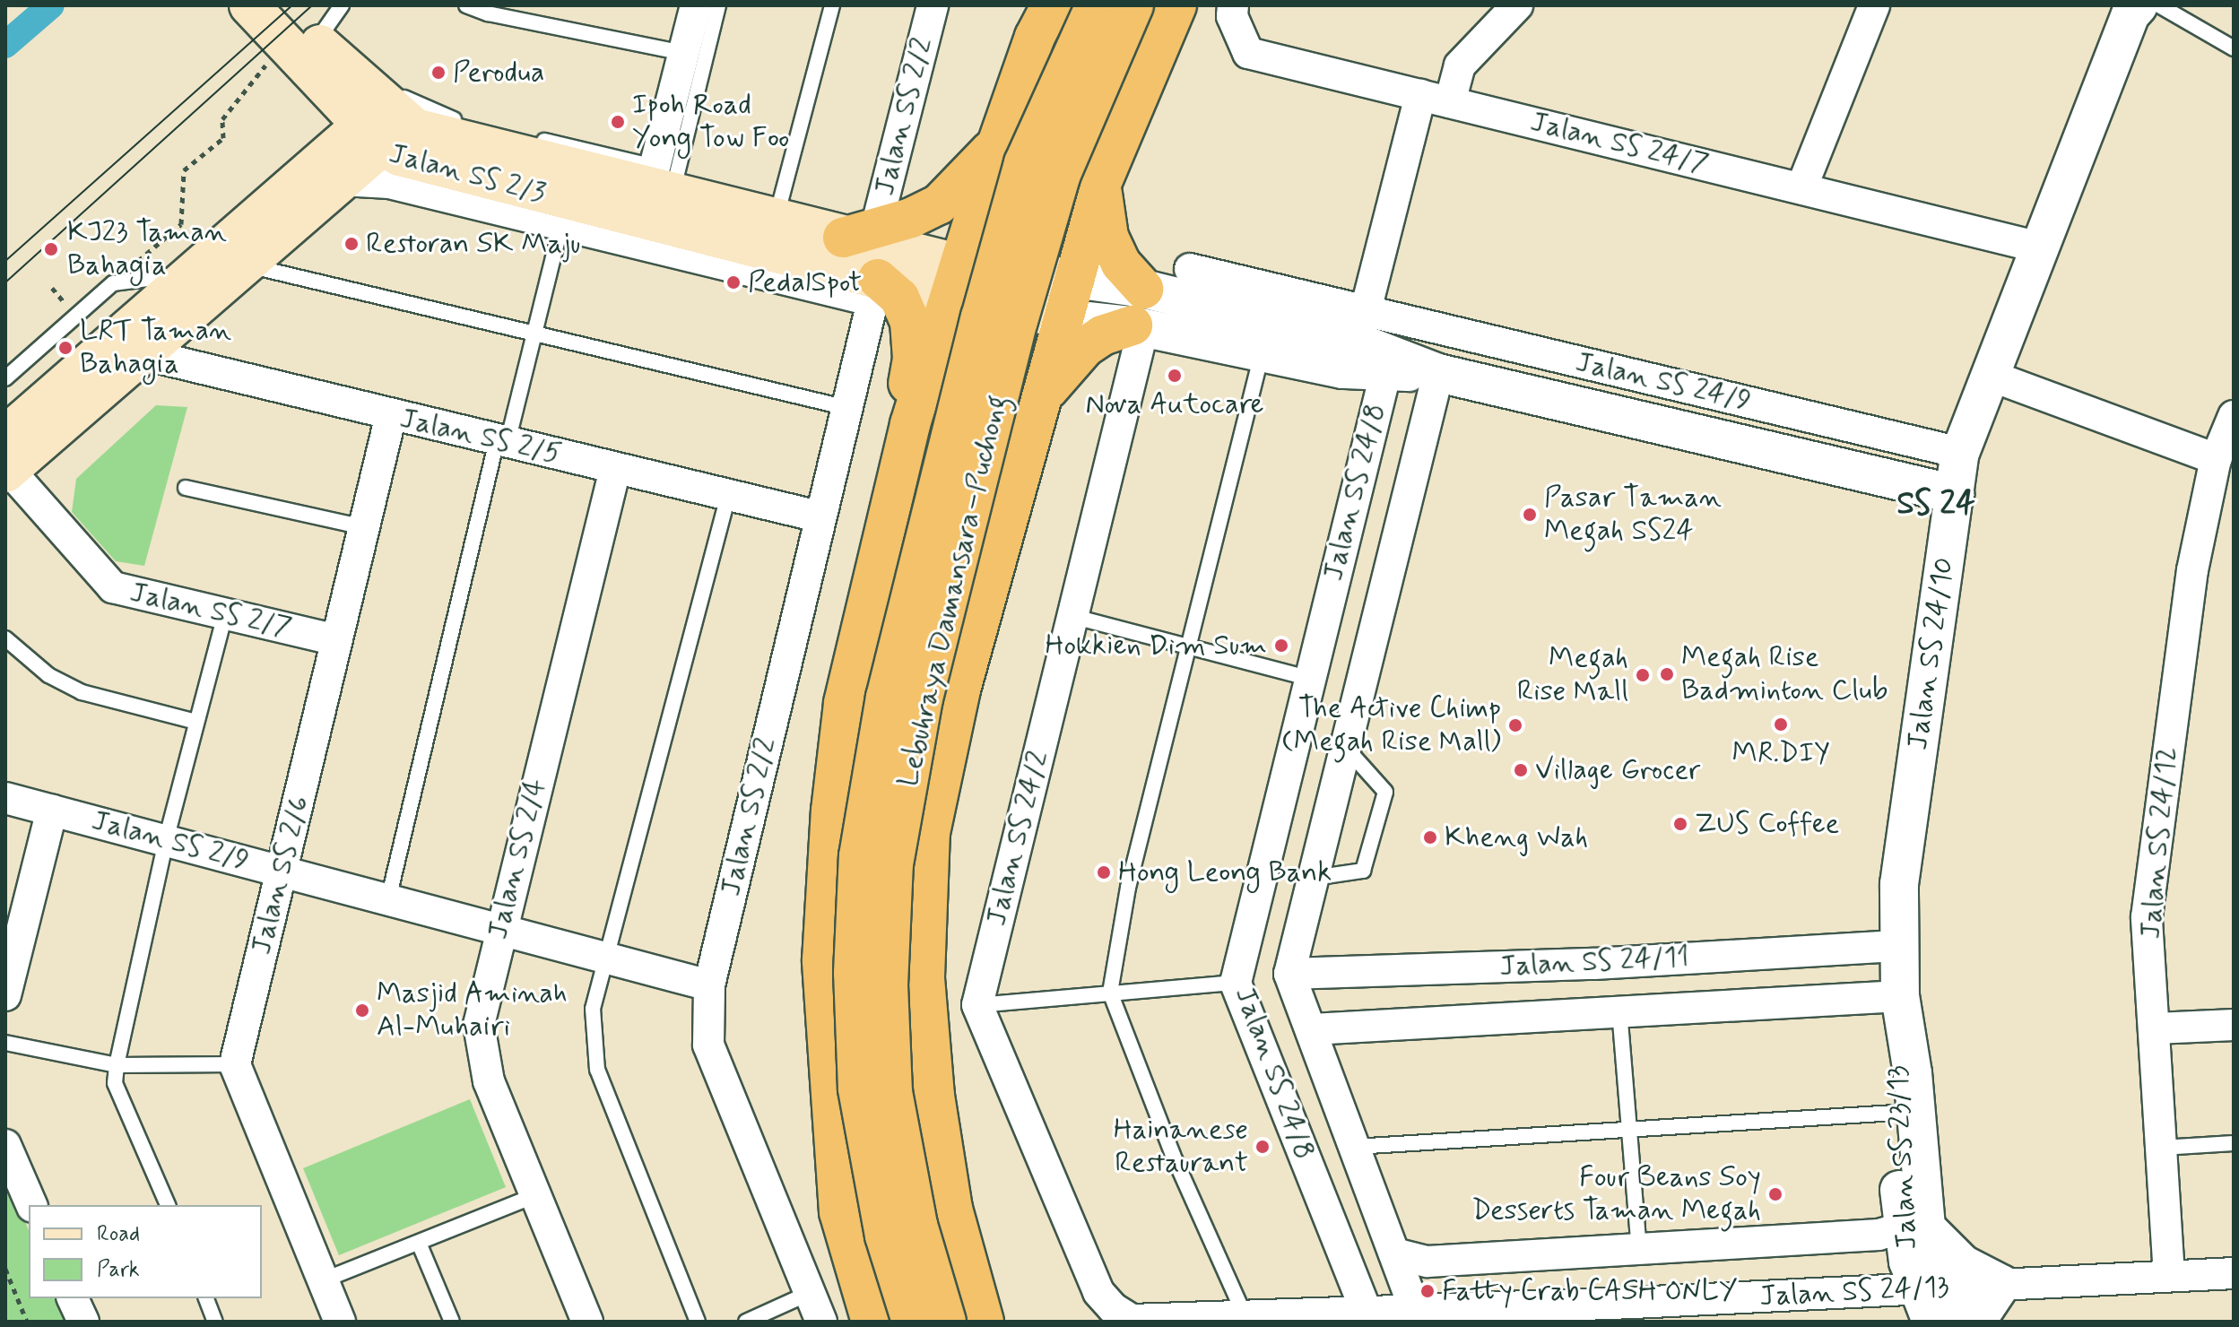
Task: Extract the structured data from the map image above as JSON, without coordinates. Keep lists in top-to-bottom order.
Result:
{
  "streets": {
    "highway": ["Lebuhraya Damansara–Puchong"],
    "main road": ["Jalan SS 2/3"],
    "street": [
      "Jalan SS 2/2",
      "Jalan SS 24/7",
      "Jalan SS 24/9",
      "Jalan SS 2/5",
      "Jalan SS 24/8",
      "Jalan SS 2/7",
      "Jalan SS 24/10",
      "Jalan SS 24/2",
      "Jalan SS 2/9",
      "Jalan SS 24/12",
      "Jalan SS 2/4",
      "Jalan SS 2/6",
      "Jalan SS 24/11",
      "Jalan SS 23/13",
      "Jalan SS 24/13"
    ]
  },
  "crossings": [
    ["Jalan SS 2/2", "Jalan SS 2/3"],
    ["Jalan SS 2/2", "Jalan SS 2/5"],
    ["Jalan SS 2/2", "Jalan SS 2/9"],
    ["Jalan SS 24/7", "Jalan SS 24/10"],
    ["Jalan SS 2/3", "Jalan SS 2/5"],
    ["Jalan SS 2/3", "Jalan SS 2/7"],
    ["Jalan SS 24/9", "Jalan SS 24/8"],
    ["Jalan SS 24/9", "Jalan SS 24/10"],
    ["Jalan SS 24/9", "Jalan SS 24/2"],
    ["Jalan SS 2/5", "Jalan SS 2/4"],
    ["Jalan SS 2/5", "Jalan SS 2/6"],
    ["Jalan SS 24/8", "Jalan SS 24/11"],
    ["Jalan SS 24/8", "Jalan SS 24/13"],
    ["Jalan SS 2/7", "Jalan SS 2/6"],
    ["Jalan SS 24/10", "Jalan SS 24/11"],
    ["Jalan SS 24/10", "Jalan SS 23/13"],
    ["Jalan SS 24/10", "Jalan SS 24/13"],
    ["Jalan SS 2/9", "Jalan SS 2/4"],
    ["Jalan SS 2/9", "Jalan SS 2/6"],
    ["Jalan SS 24/12", "Jalan SS 24/13"]
  ],
  "districts": ["SS 24"],
  "places": [
    "Perodua",
    "Ipoh Road Yong Tow Foo",
    "Restoran SK Maju",
    "KJ23 Taman Bahagia",
    "PedalSpot",
    "LRT Taman Bahagia",
    "Nova Autocare",
    "Pasar Taman Megah SS24",
    "Hokkien Dim Sum",
    "Megah Rise Badminton Club",
    "Megah Rise Mall",
    "MR.DIY",
    "The Active Chimp (Megah Rise Mall)",
    "Village Grocer",
    "ZUS Coffee",
    "Kheng Wah",
    "Hong Leong Bank",
    "Masjid Aminah Al-Muhairi",
    "Hainanese Restaurant",
    "Four Beans Soy Desserts Taman Megah",
    "Fatty Crab CASH ONLY"
  ],
  "legend": ["Road", "Park"]
}
